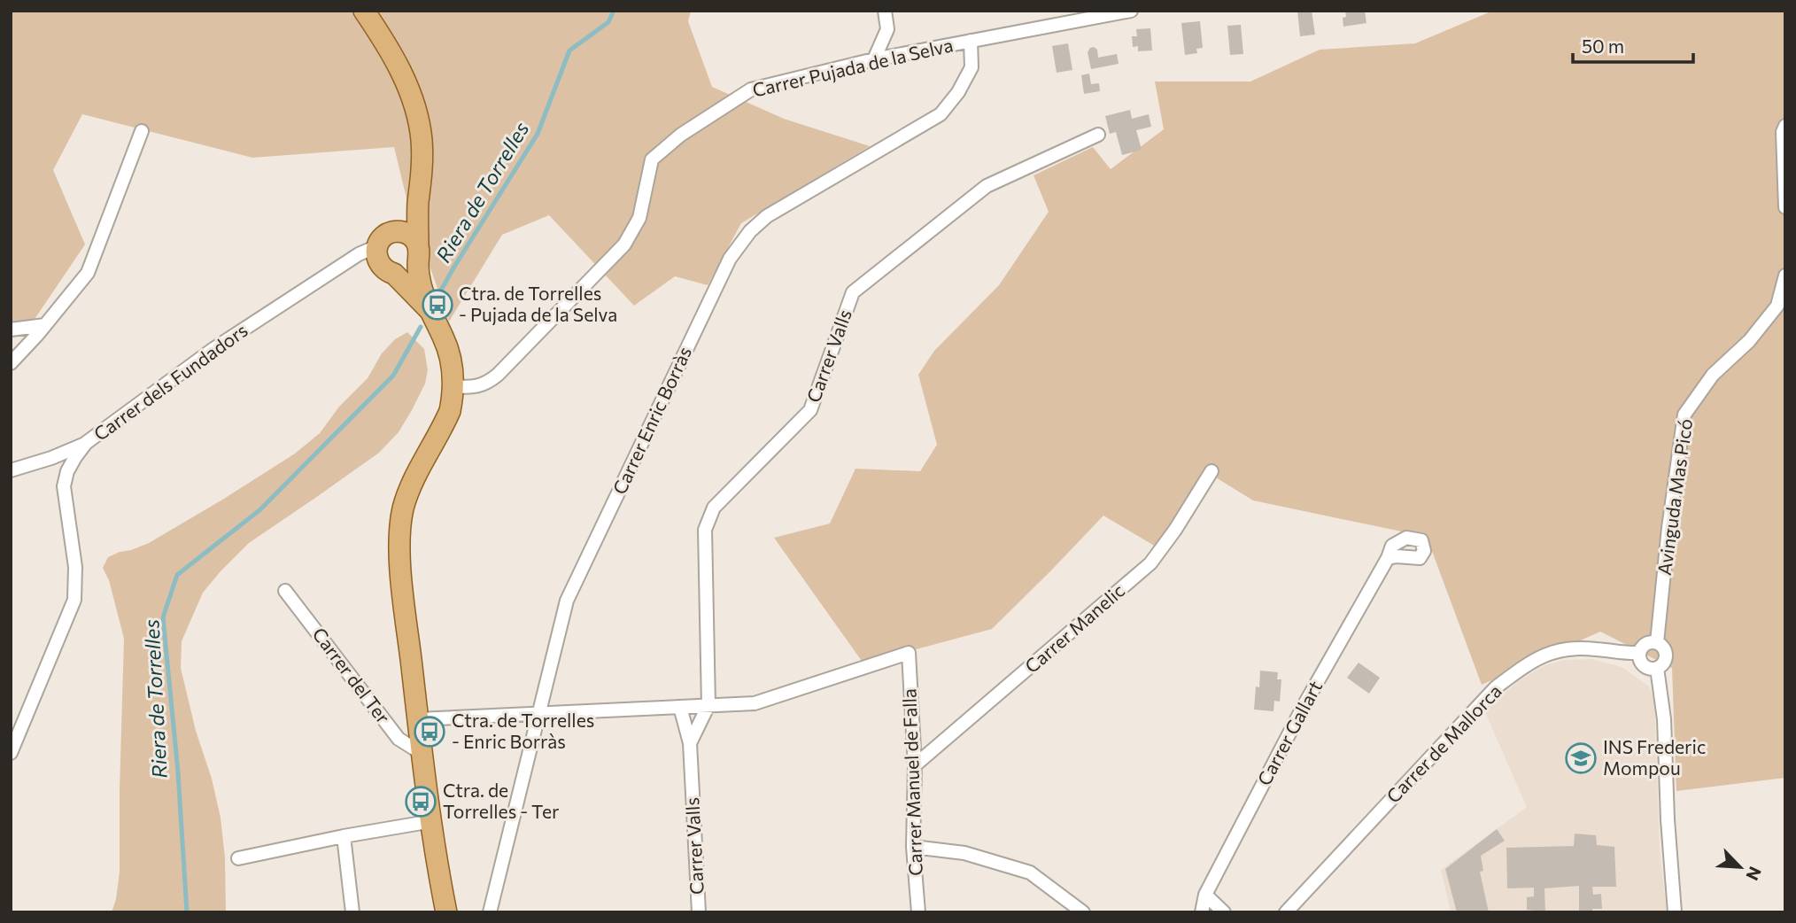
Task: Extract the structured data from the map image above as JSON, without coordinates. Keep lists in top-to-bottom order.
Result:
{
  "streets": {
    "street": [
      "Carrer Pujada de la Selva",
      "Carrer Valls",
      "Carrer dels Fundadors",
      "Carrer Enric Borràs",
      "Avinguda Mas Picó",
      "Carrer Manelic",
      "Carrer del Ter",
      "Carrer Gallart",
      "Carrer de Mallorca",
      "Carrer Manuel de Falla"
    ]
  },
  "crossings": [
    ["Carrer Pujada de la Selva", "Carrer Enric Borràs"],
    ["Carrer Valls", "Carrer Manuel de Falla"],
    ["Avinguda Mas Picó", "Carrer de Mallorca"],
    ["Carrer Manelic", "Carrer Manuel de Falla"]
  ],
  "water": ["Riera de Torrelles"],
  "places": {
    "bus stop": ["Ctra. de Torrelles - Pujada de la Selva", "Ctra. de Torrelles - Enric Borràs", "Ctra. de Torrelles - Ter"],
    "school or university": ["INS Frederic Mompou"]
  },
  "scale_bar": "50 m",
  "north": "bottom right"
}
